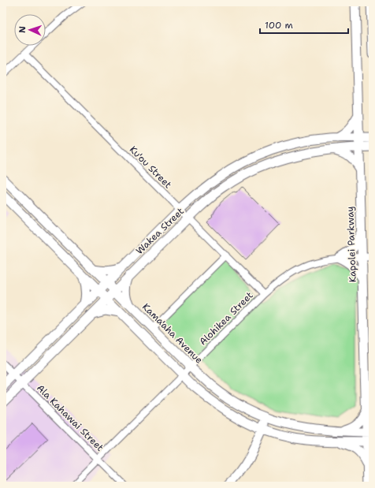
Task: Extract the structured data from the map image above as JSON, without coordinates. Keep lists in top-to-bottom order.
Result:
{
  "streets": {
    "street": [
      "Ku'ou Street",
      "Wakea Street",
      "Kapolei Parkway",
      "Alohikea Street",
      "Kama'aha Avenue",
      "Ala Kahawai Street"
    ]
  },
  "crossings": [
    ["Ku'ou Street", "Wakea Street"],
    ["Ku'ou Street", "Alohikea Street"],
    ["Wakea Street", "Kapolei Parkway"],
    ["Wakea Street", "Kama'aha Avenue"],
    ["Wakea Street", "Ala Kahawai Street"],
    ["Kapolei Parkway", "Alohikea Street"],
    ["Kapolei Parkway", "Kama'aha Avenue"],
    ["Alohikea Street", "Kama'aha Avenue"],
    ["Alohikea Street", "Ala Kahawai Street"]
  ],
  "scale_bar": "100 m",
  "north": "left"
}
